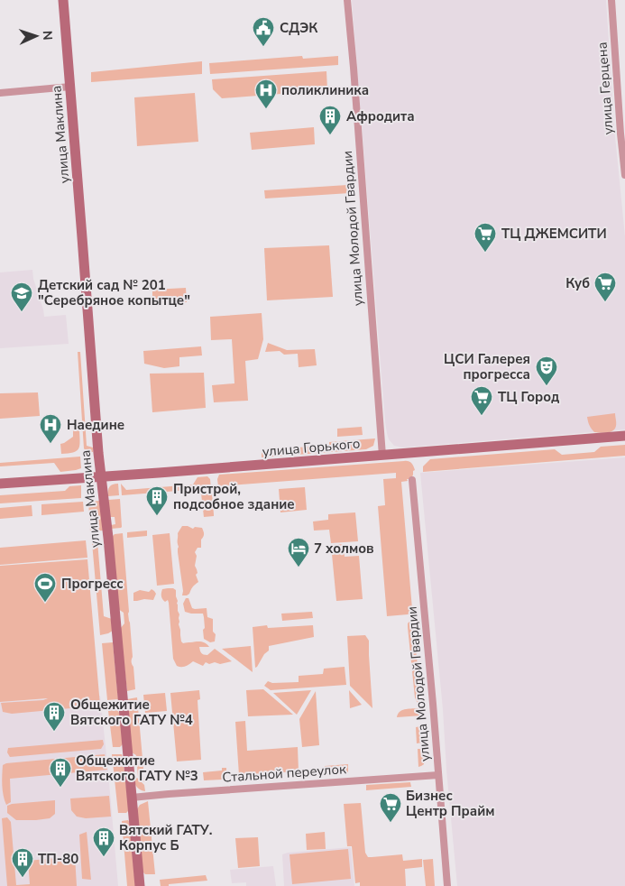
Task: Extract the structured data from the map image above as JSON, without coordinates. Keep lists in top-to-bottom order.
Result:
{
  "streets": {
    "street": [
      "улица Герцена",
      "улица Маклина",
      "улица Молодой Гвардии",
      "улица Горького",
      "Стальной переулок"
    ]
  },
  "crossings": [
    ["улица Маклина", "улица Горького"],
    ["улица Маклина", "Стальной переулок"],
    ["улица Молодой Гвардии", "улица Горького"],
    ["улица Молодой Гвардии", "Стальной переулок"]
  ],
  "places": {
    "public building": ["СДЭК"],
    "hospital": ["поликлиника", "Наедине"],
    "building": [
      "Афродита",
      "Пристрой, подсобное здание",
      "Общежитие Вятского ГАТУ №4",
      "Общежитие Вятского ГАТУ №3",
      "Вятский ГАТУ. Корпус Б",
      "ТП-80"
    ],
    "supermarket": [
      "ТЦ ДЖЕМСИТИ",
      "Куб",
      "ТЦ Город",
      "Бизнес Центр Прайм"
    ],
    "school or university": ["Детский сад № 201 \"Серебряное копытце\""],
    "theatre": ["ЦСИ Галерея прогресса"],
    "hotel": ["7 холмов"],
    "sports": ["Прогресс"]
  },
  "north": "right"
}
